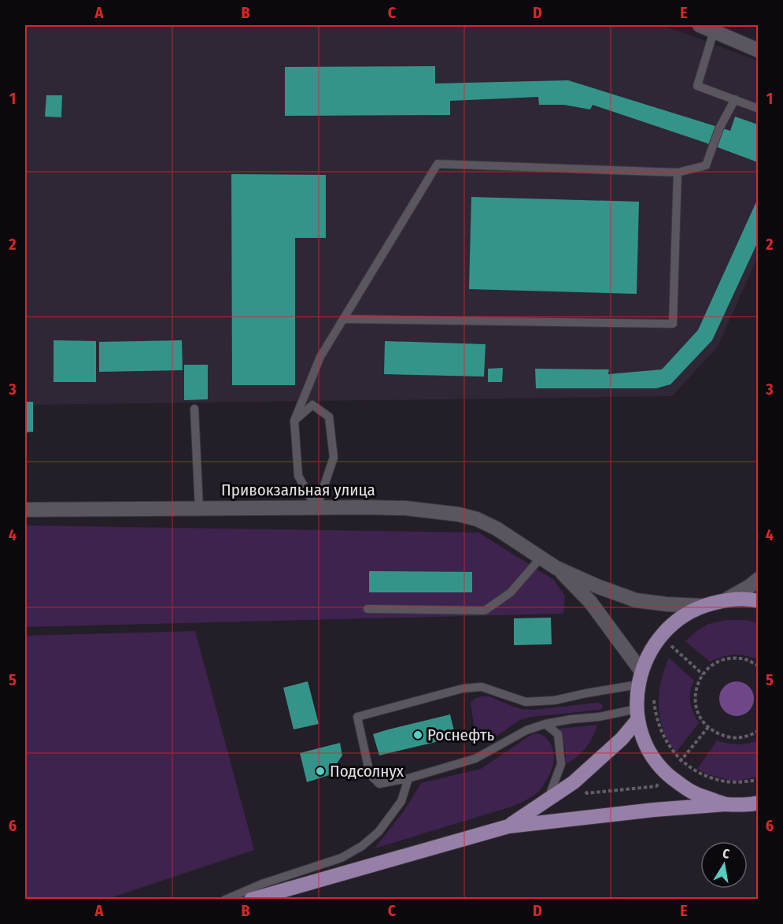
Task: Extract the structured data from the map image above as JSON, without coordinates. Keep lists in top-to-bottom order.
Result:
{
  "streets": {
    "street": ["Привокзальная улица"]
  },
  "places": ["Роснефть", "Подсолнух"],
  "north": "top",
  "grid": {
    "columns": [
      "A",
      "B",
      "C",
      "D",
      "E"
    ],
    "rows": [
      "1",
      "2",
      "3",
      "4",
      "5",
      "6"
    ]
  }
}
